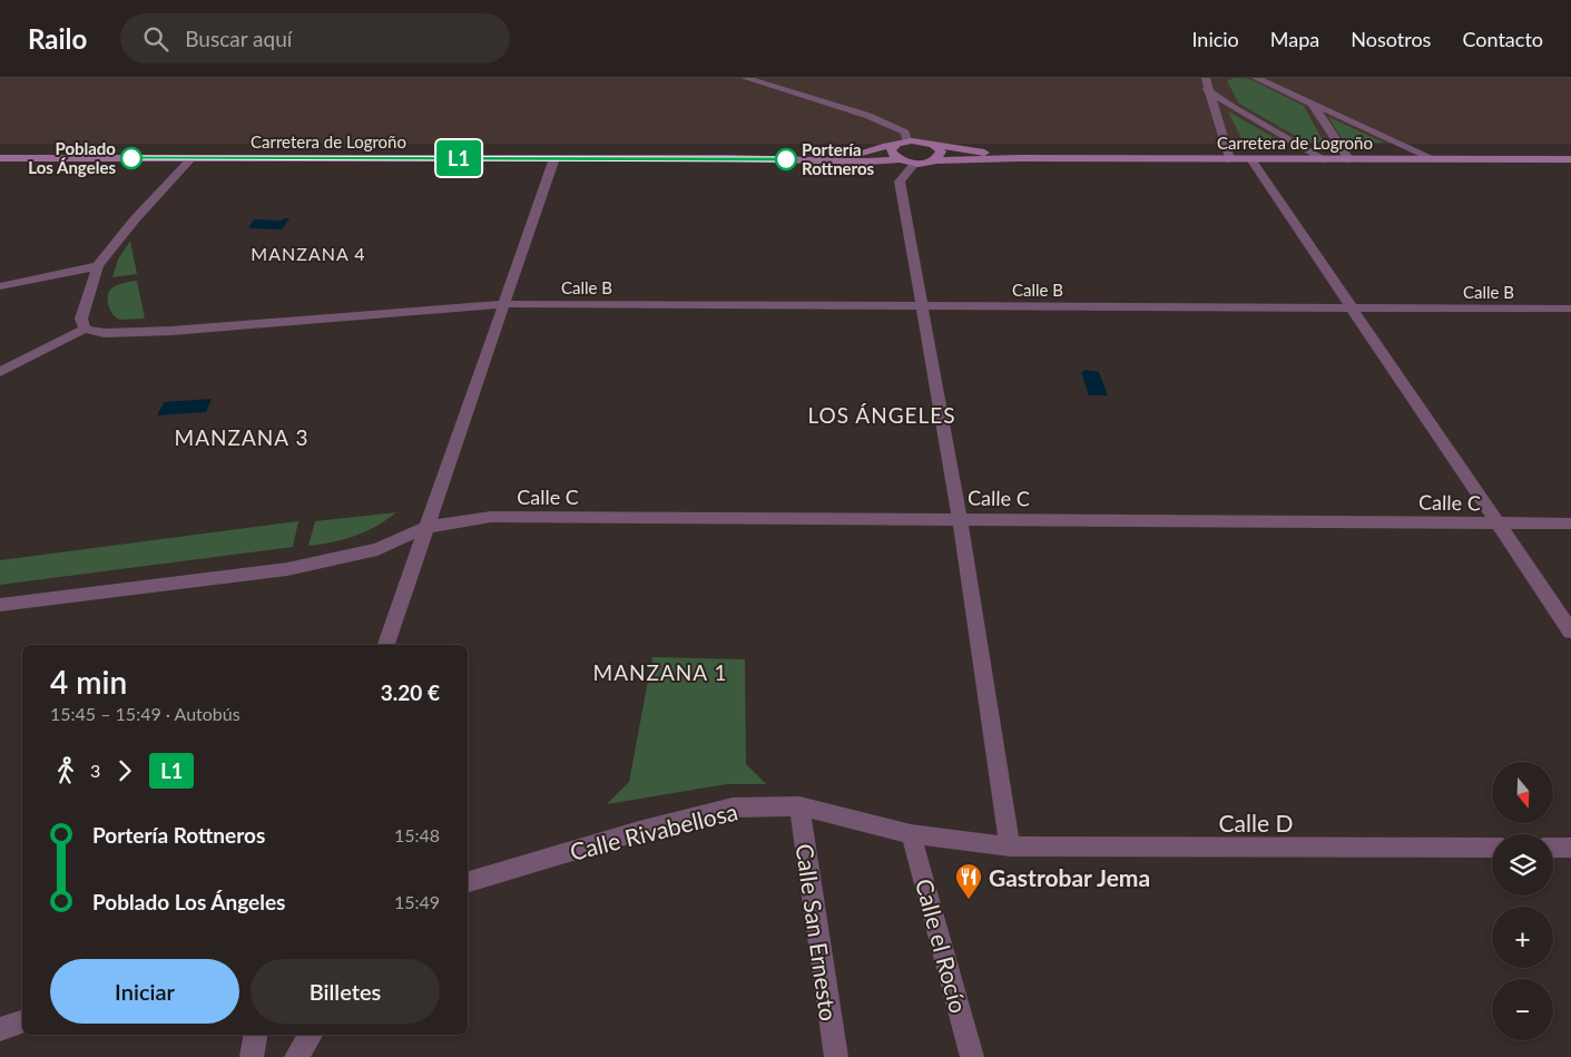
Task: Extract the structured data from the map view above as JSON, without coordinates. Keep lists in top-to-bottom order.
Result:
{
  "streets": {
    "main road": ["Carretera de Logroño"],
    "street": [
      "Calle B",
      "Calle C",
      "Calle D",
      "Calle Rivabellosa",
      "Calle San Ernesto",
      "Calle el Rocío"
    ]
  },
  "crossings": [
    ["Calle D", "Calle Rivabellosa"],
    ["Calle Rivabellosa", "Calle San Ernesto"],
    ["Calle Rivabellosa", "Calle el Rocío"]
  ],
  "districts": [
    "MANZANA 4",
    "LOS ÁNGELES",
    "MANZANA 3",
    "MANZANA 1"
  ],
  "places": {
    "other": ["Poblado Los Ángeles", "Portería Rottneros"],
    "restaurant": ["Gastrobar Jema"]
  },
  "lines": ["bus line L1"],
  "north": "bottom",
  "page": {
    "header": "Railo",
    "search": "Buscar aquí",
    "nav": [
      "Inicio",
      "Mapa",
      "Nosotros",
      "Contacto"
    ],
    "on_map": "L1",
    "heading": ["4 min", "15:45 – 15:49 · Autobús", "3.20 €"],
    "legs": ["3", "L1"],
    "map_buttons": ["+", "−"],
    "list": [
      {
        "name": "Portería Rottneros",
        "value": "15:48"
      },
      {
        "name": "Poblado Los Ángeles",
        "value": "15:49"
      }
    ],
    "buttons": ["Iniciar", "Billetes"]
  }
}
